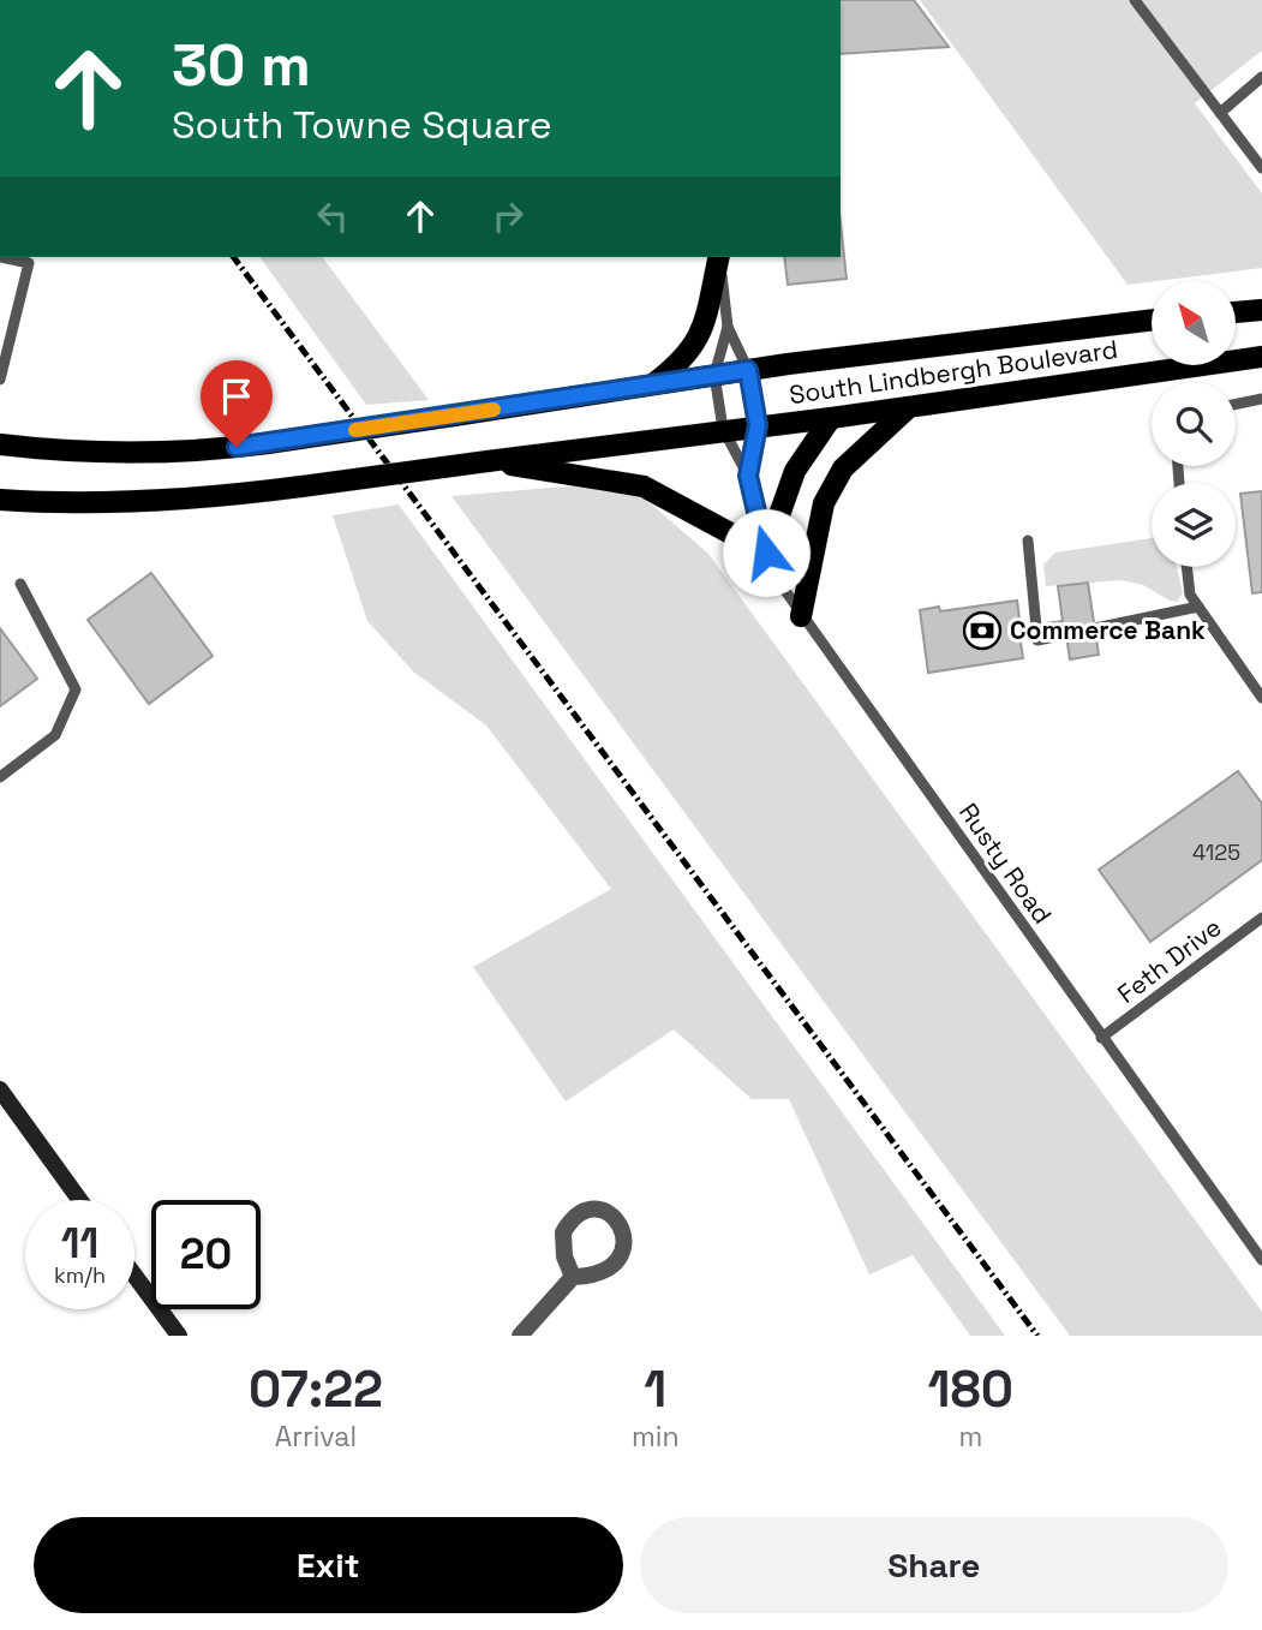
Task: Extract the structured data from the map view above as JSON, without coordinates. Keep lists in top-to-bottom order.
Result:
{
  "streets": {
    "main road": ["South Lindbergh Boulevard"],
    "lane": ["Rusty Road", "Feth Drive"]
  },
  "crossings": [
    ["South Lindbergh Boulevard", "Rusty Road"],
    ["Rusty Road", "Feth Drive"]
  ],
  "places": {
    "bank": ["Commerce Bank"]
  },
  "house_numbers": ["4125"],
  "north": "top left",
  "page": {
    "turn": ["30 m", "South Towne Square"],
    "speed": "11 km/h",
    "limit": "20",
    "eta": [
      "07:22",
      "Arrival",
      "1",
      "min",
      "180",
      "m"
    ],
    "buttons": ["Exit", "Share"]
  }
}
